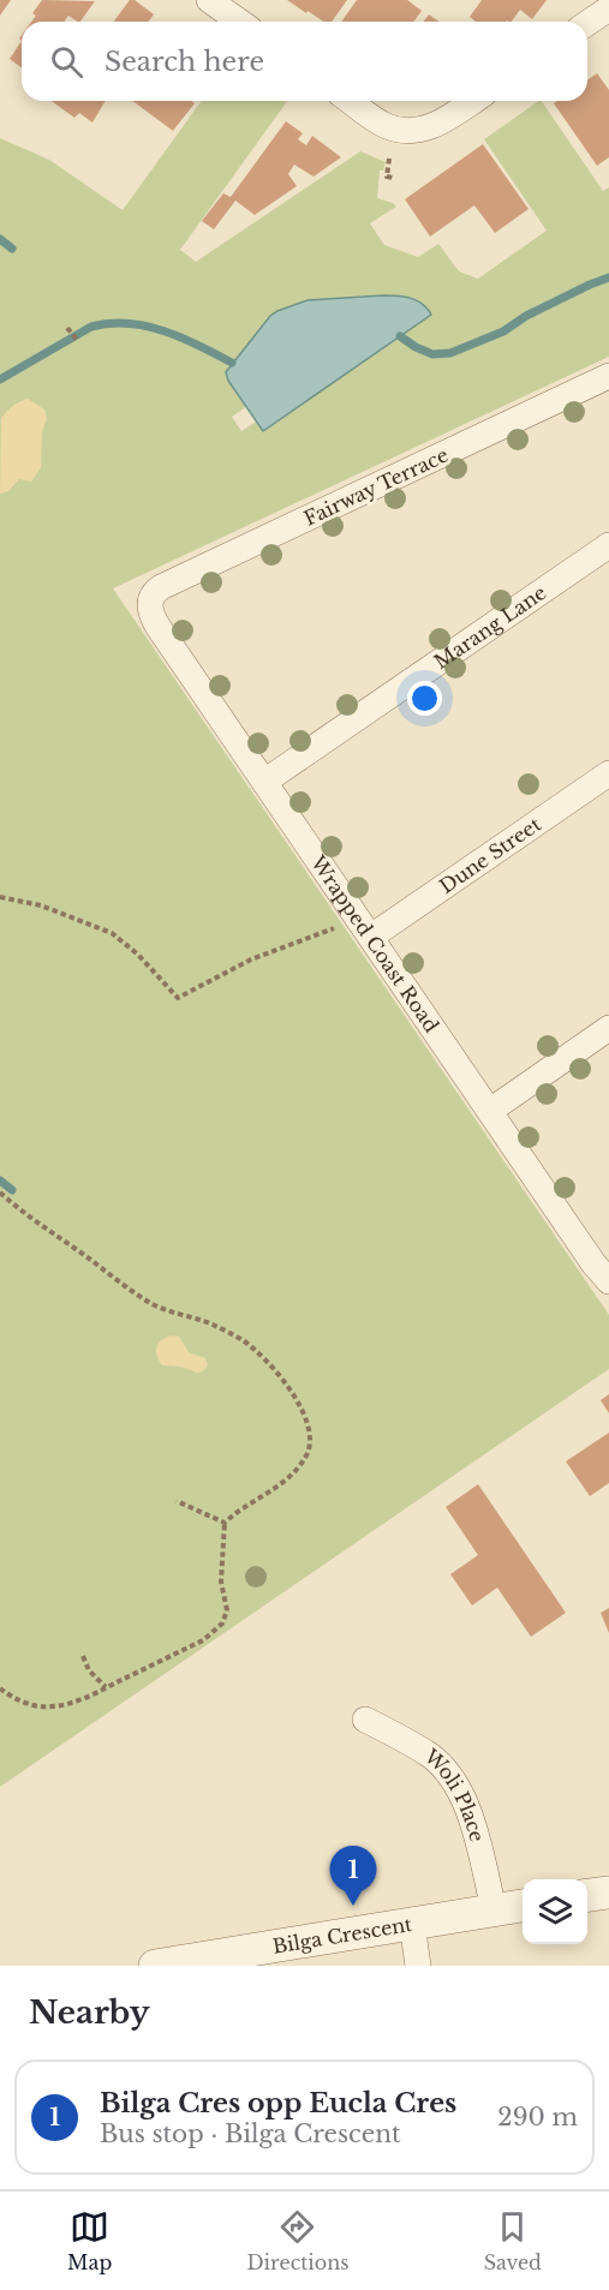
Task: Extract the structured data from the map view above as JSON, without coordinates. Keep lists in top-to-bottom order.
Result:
{
  "streets": {
    "street": [
      "Fairway Terrace",
      "Marang Lane",
      "Dune Street",
      "Wrapped Coast Road",
      "Woli Place",
      "Bilga Crescent"
    ]
  },
  "crossings": [
    ["Fairway Terrace", "Wrapped Coast Road"],
    ["Marang Lane", "Wrapped Coast Road"],
    ["Dune Street", "Wrapped Coast Road"],
    ["Woli Place", "Bilga Crescent"]
  ],
  "page": {
    "search": "Search here",
    "pins": "1",
    "heading": "Nearby",
    "list": [
      {
        "mark": "1",
        "name": "Bilga Cres opp Eucla Cres",
        "note": "Bus stop · Bilga Crescent",
        "value": "290 m"
      }
    ],
    "nav": ["Map", "Directions", "Saved"]
  }
}
